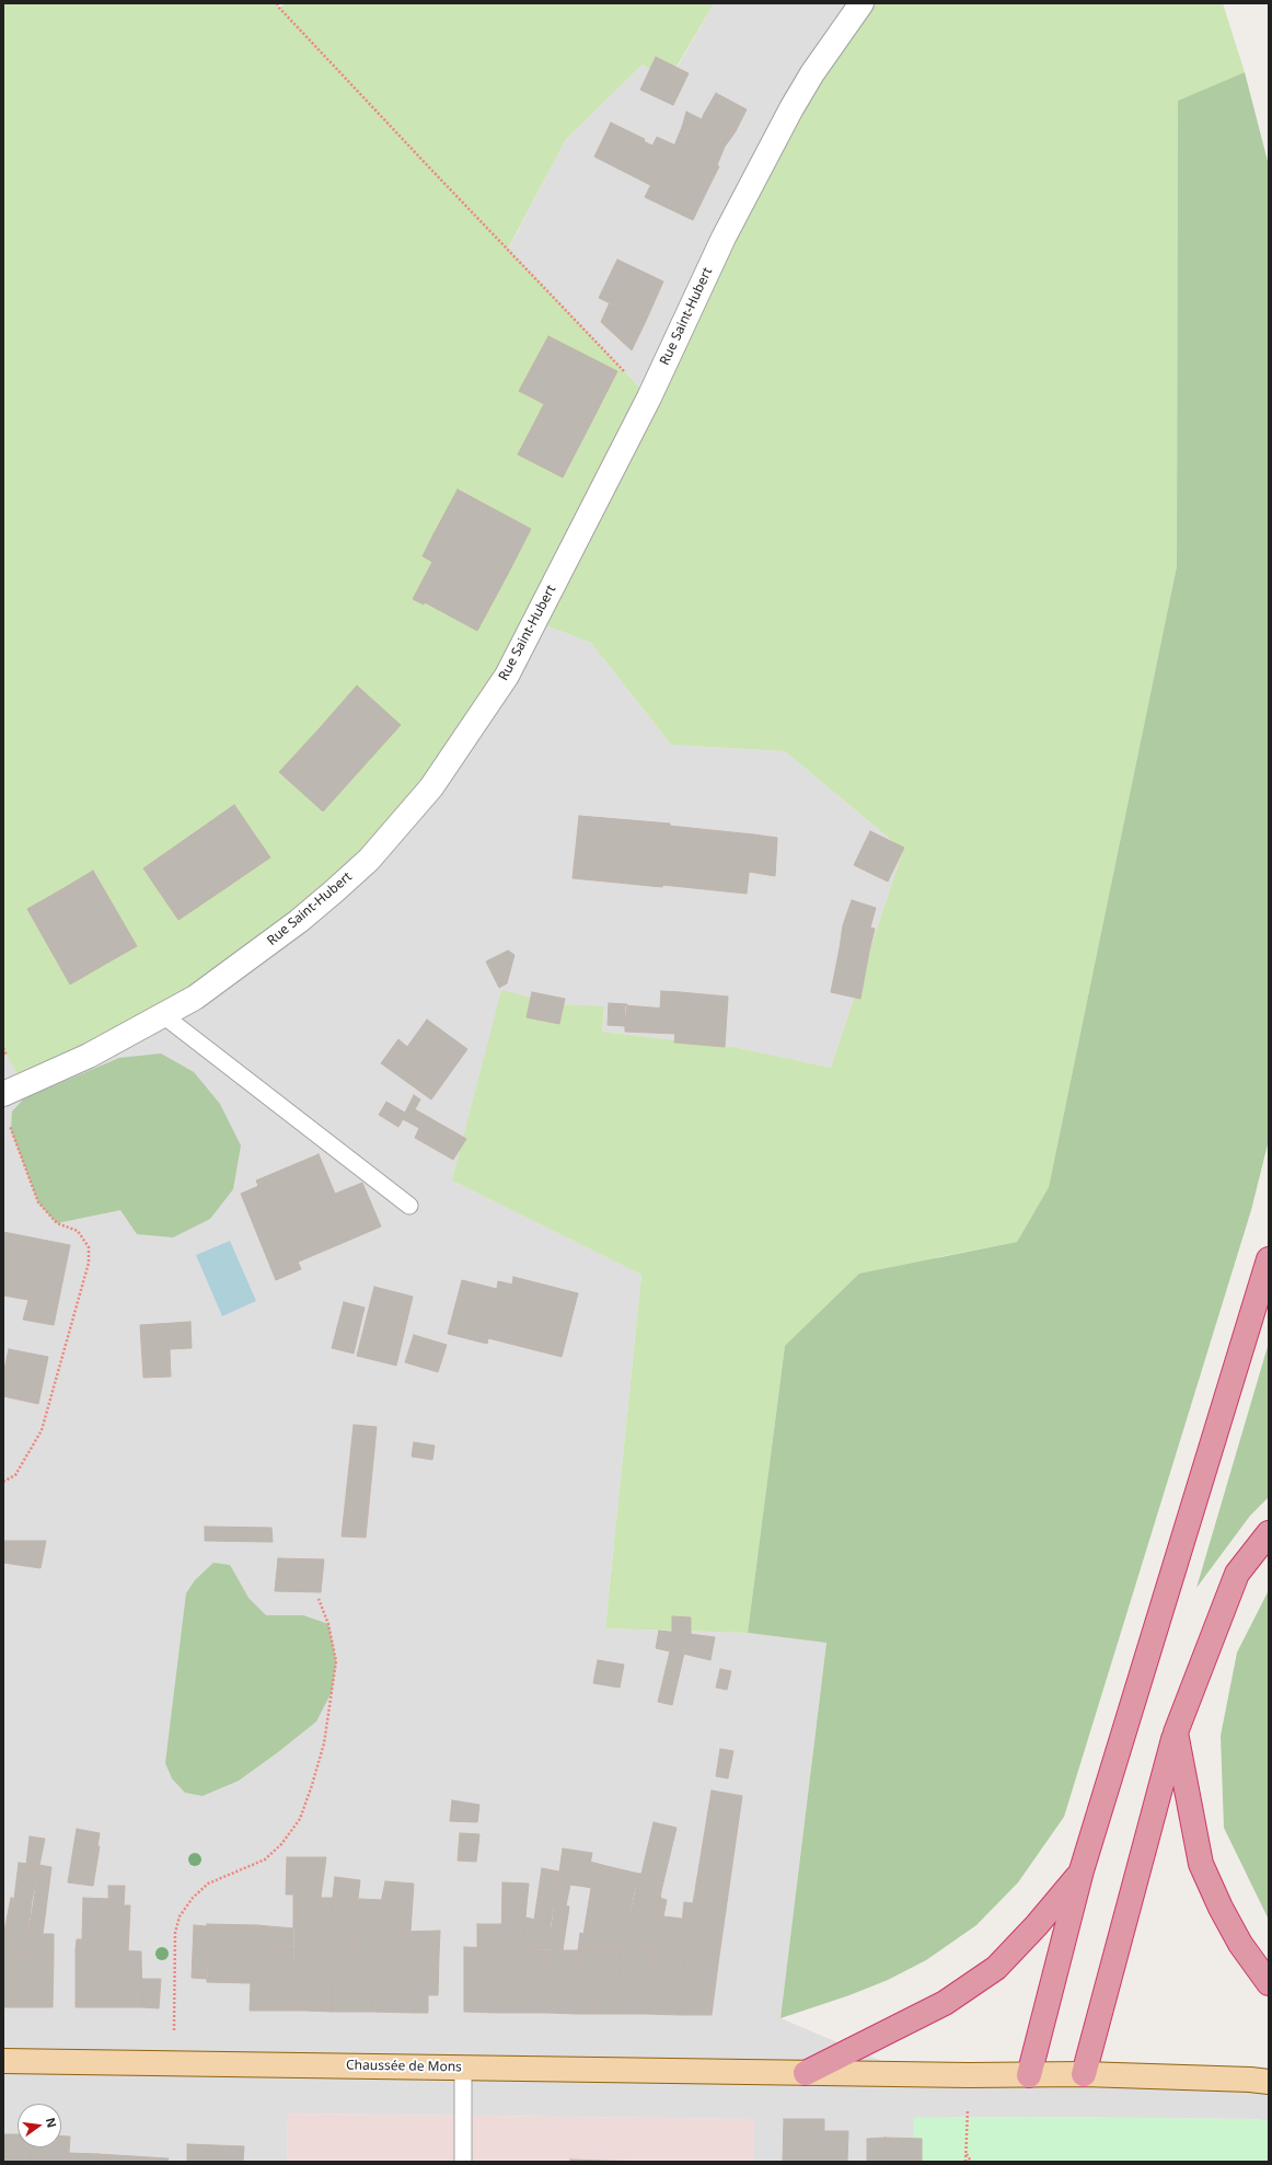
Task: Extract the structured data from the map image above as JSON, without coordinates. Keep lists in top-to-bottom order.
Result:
{
  "streets": {
    "main road": ["Chaussée de Mons"],
    "street": ["Rue Saint-Hubert"]
  },
  "north": "right"
}
